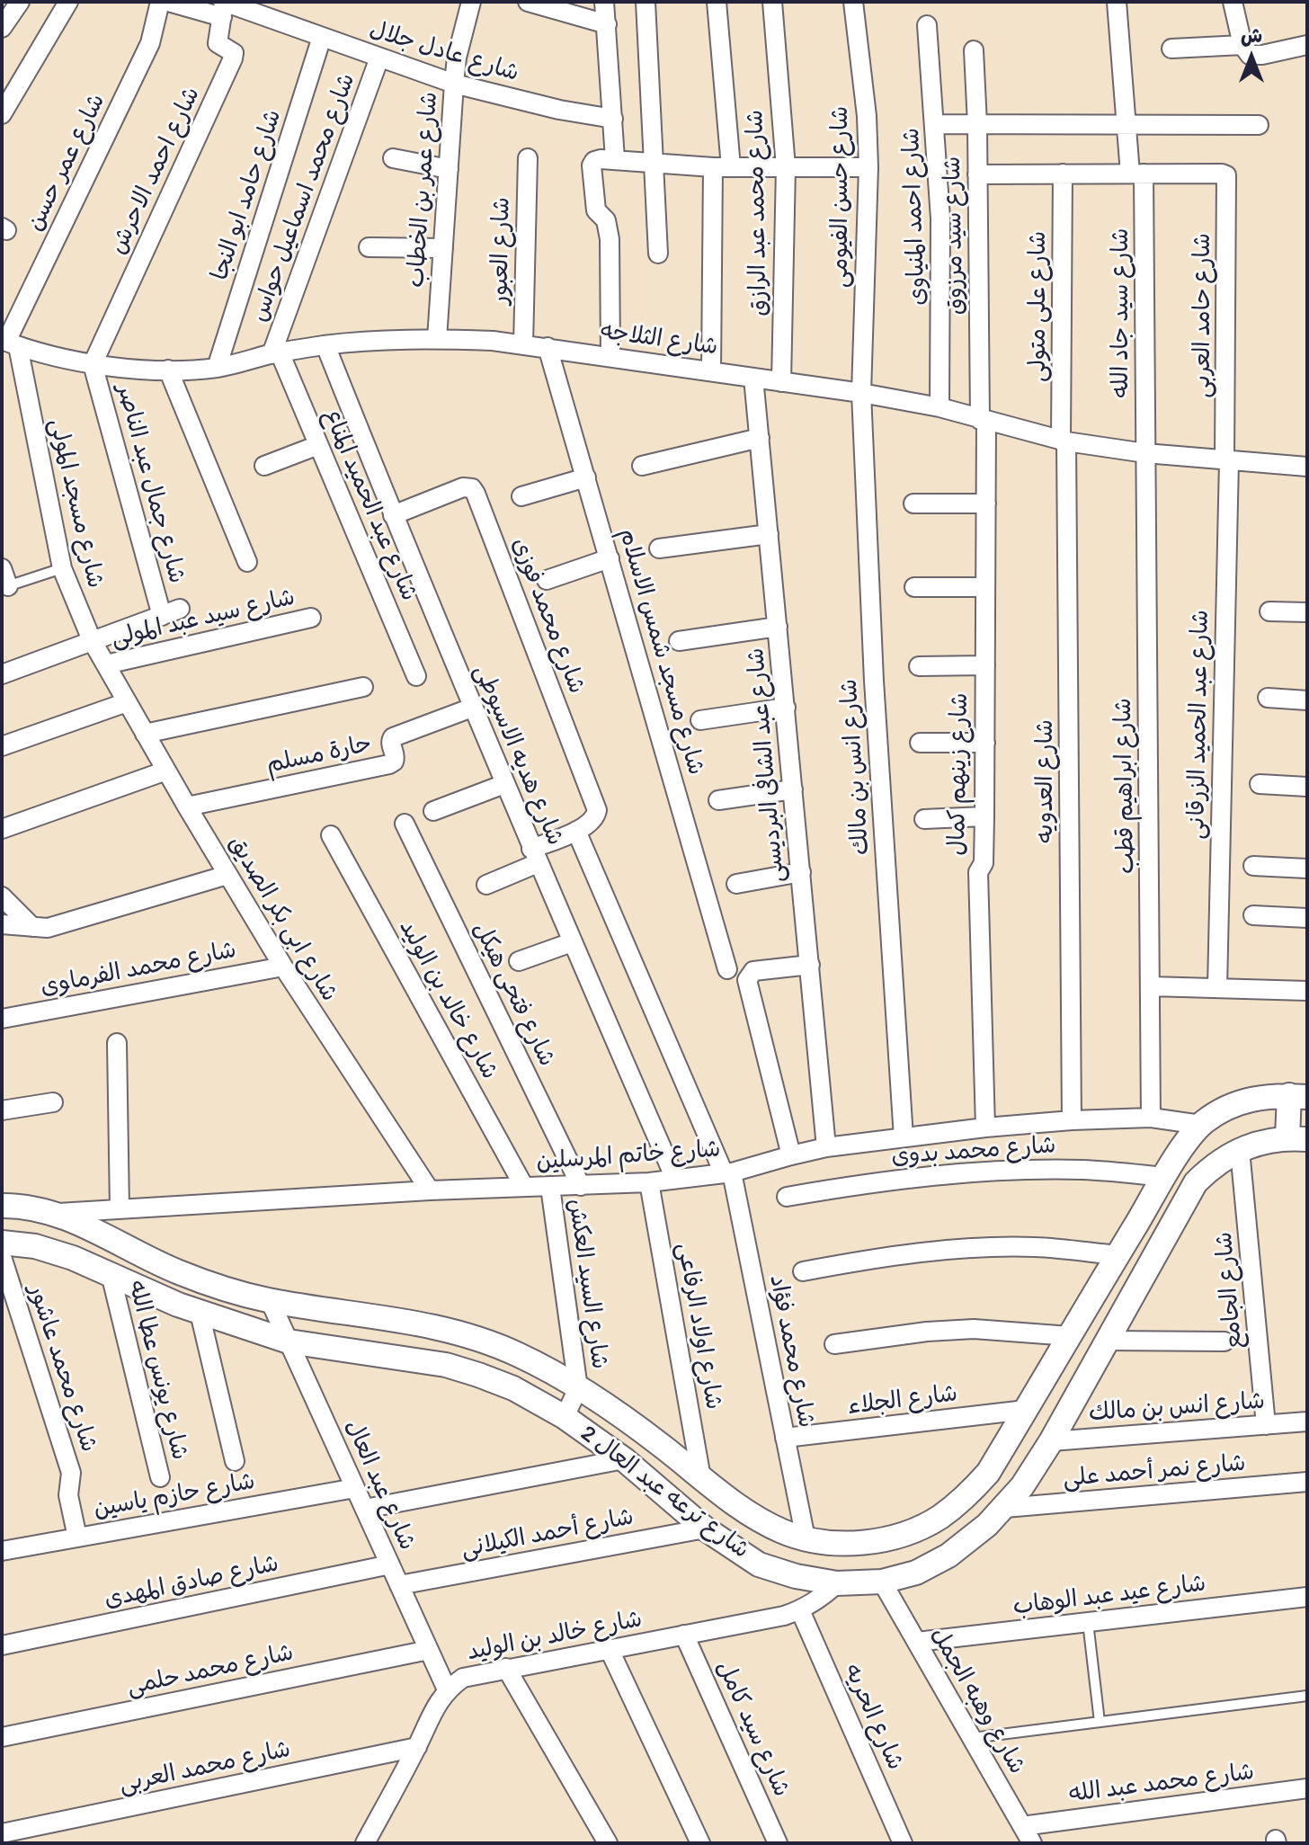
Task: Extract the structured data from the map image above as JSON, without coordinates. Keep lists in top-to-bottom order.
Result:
{
  "streets": {
    "street": [
      "شارع عادل جلال",
      "شارع عمر حسن",
      "شارع احمد الاحرش",
      "شارع عمر بن الخطاب",
      "شارع حامد ابو النجا",
      "شارع حسن الفيومى",
      "شارع محمد اسماعيل حواس",
      "شارع محمد عبد الرازق",
      "شارع احمد المنياوى",
      "شارع سيد مرزوق",
      "شارع العبور",
      "شارع على متولى",
      "شارع سيد جاد الله",
      "شارع حامد العربى",
      "شارع الثلاجه",
      "شارع جمال عبد الناصر",
      "شارع مسجد المولى",
      "شارع عبد الحميد المناع",
      "شارع محمد فوزى",
      "شارع سيد عبد المولى",
      "شارع مسجد شمس الاسلام",
      "شارع عبد الحميد الزرقانى",
      "حارة مسلم",
      "شارع هديه الاسيوطى",
      "شارع عبد الشافى البرديسى",
      "شارع انس بن مالك",
      "شارع زينهم كمال",
      "شارع العدويه",
      "شارع ابراهيم قطب",
      "شارع ابى بكر الصديق",
      "شارع محمد الفرماوى",
      "شارع فتحى هيكل",
      "شارع خالد بن الوليد",
      "شارع محمد بدوى",
      "شارع خاتم المرسلين",
      "شارع السيد العكش",
      "شارع الجامع",
      "شارع اولاد الرفاعى",
      "شارع محمد فؤاد",
      "شارع محمد عاشور",
      "شارع يونس عطا الله",
      "شارع الجلاء",
      "شارع نمر أحمد على",
      "شارع عبد العال",
      "شارع ترعه عبد العال 2",
      "شارع حازم ياسين",
      "شارع أحمد الكيلانى",
      "شارع صادق المهدى",
      "شارع عيد عبد الوهاب",
      "شارع محمد حلمى",
      "شارع وهبه الجمل",
      "شارع الحريه",
      "شارع سيد كامل",
      "شارع محمد العربى",
      "شارع محمد عبد الله"
    ]
  },
  "crossings": [
    ["شارع عادل جلال", "شارع احمد الاحرش"],
    ["شارع عادل جلال", "شارع عمر بن الخطاب"],
    ["شارع عادل جلال", "شارع حامد ابو النجا"],
    ["شارع عادل جلال", "شارع محمد اسماعيل حواس"],
    ["شارع عمر حسن", "شارع الثلاجه"],
    ["شارع عمر حسن", "شارع مسجد المولى"],
    ["شارع احمد الاحرش", "شارع الثلاجه"],
    ["شارع احمد الاحرش", "شارع جمال عبد الناصر"],
    ["شارع عمر بن الخطاب", "شارع الثلاجه"],
    ["شارع حامد ابو النجا", "شارع الثلاجه"],
    ["شارع حسن الفيومى", "شارع الثلاجه"],
    ["شارع حسن الفيومى", "شارع انس بن مالك"],
    ["شارع محمد اسماعيل حواس", "شارع الثلاجه"],
    ["شارع محمد اسماعيل حواس", "شارع عبد الحميد المناع"],
    ["شارع محمد عبد الرازق", "شارع الثلاجه"],
    ["شارع احمد المنياوى", "شارع الثلاجه"],
    ["شارع سيد مرزوق", "شارع الثلاجه"],
    ["شارع سيد مرزوق", "شارع زينهم كمال"],
    ["شارع العبور", "شارع الثلاجه"],
    ["شارع على متولى", "شارع الثلاجه"],
    ["شارع على متولى", "شارع العدويه"],
    ["شارع سيد جاد الله", "شارع حامد العربى"],
    ["شارع سيد جاد الله", "شارع الثلاجه"],
    ["شارع سيد جاد الله", "شارع ابراهيم قطب"],
    ["شارع حامد العربى", "شارع الثلاجه"],
    ["شارع حامد العربى", "شارع عبد الحميد الزرقانى"],
    ["شارع الثلاجه", "شارع جمال عبد الناصر"],
    ["شارع الثلاجه", "شارع مسجد المولى"],
    ["شارع الثلاجه", "شارع عبد الحميد المناع"],
    ["شارع الثلاجه", "شارع مسجد شمس الاسلام"],
    ["شارع الثلاجه", "شارع عبد الحميد الزرقانى"],
    ["شارع الثلاجه", "شارع هديه الاسيوطى"],
    ["شارع الثلاجه", "شارع عبد الشافى البرديسى"],
    ["شارع الثلاجه", "شارع انس بن مالك"],
    ["شارع الثلاجه", "شارع زينهم كمال"],
    ["شارع الثلاجه", "شارع العدويه"],
    ["شارع الثلاجه", "شارع ابراهيم قطب"],
    ["شارع مسجد المولى", "شارع سيد عبد المولى"],
    ["شارع مسجد المولى", "شارع ابى بكر الصديق"],
    ["شارع محمد فوزى", "شارع هديه الاسيوطى"],
    ["شارع سيد عبد المولى", "شارع ابى بكر الصديق"],
    ["حارة مسلم", "شارع هديه الاسيوطى"],
    ["حارة مسلم", "شارع ابى بكر الصديق"],
    ["شارع هديه الاسيوطى", "شارع خاتم المرسلين"],
    ["شارع عبد الشافى البرديسى", "شارع خاتم المرسلين"],
    ["شارع انس بن مالك", "شارع خاتم المرسلين"],
    ["شارع انس بن مالك", "شارع الجامع"],
    ["شارع انس بن مالك", "شارع ترعه عبد العال 2"],
    ["شارع زينهم كمال", "شارع خاتم المرسلين"],
    ["شارع العدويه", "شارع خاتم المرسلين"],
    ["شارع ابراهيم قطب", "شارع خاتم المرسلين"],
    ["شارع ابى بكر الصديق", "شارع محمد الفرماوى"],
    ["شارع ابى بكر الصديق", "شارع خاتم المرسلين"],
    ["شارع فتحى هيكل", "شارع خاتم المرسلين"],
    ["شارع خالد بن الوليد", "شارع خاتم المرسلين"],
    ["شارع خالد بن الوليد", "شارع عبد العال"],
    ["شارع خالد بن الوليد", "شارع ترعه عبد العال 2"],
    ["شارع خالد بن الوليد", "شارع الحريه"],
    ["شارع خالد بن الوليد", "شارع سيد كامل"],
    ["شارع خالد بن الوليد", "شارع محمد العربى"],
    ["شارع محمد بدوى", "شارع ترعه عبد العال 2"],
    ["شارع خاتم المرسلين", "شارع السيد العكش"],
    ["شارع خاتم المرسلين", "شارع اولاد الرفاعى"],
    ["شارع خاتم المرسلين", "شارع محمد فؤاد"],
    ["شارع خاتم المرسلين", "شارع ترعه عبد العال 2"],
    ["شارع السيد العكش", "شارع ترعه عبد العال 2"],
    ["شارع الجامع", "شارع ترعه عبد العال 2"],
    ["شارع اولاد الرفاعى", "شارع ترعه عبد العال 2"],
    ["شارع محمد فؤاد", "شارع الجلاء"],
    ["شارع محمد فؤاد", "شارع ترعه عبد العال 2"],
    ["شارع محمد عاشور", "شارع حازم ياسين"],
    ["شارع يونس عطا الله", "شارع ترعه عبد العال 2"],
    ["شارع الجلاء", "شارع ترعه عبد العال 2"],
    ["شارع نمر أحمد على", "شارع ترعه عبد العال 2"],
    ["شارع عبد العال", "شارع ترعه عبد العال 2"],
    ["شارع عبد العال", "شارع حازم ياسين"],
    ["شارع عبد العال", "شارع أحمد الكيلانى"],
    ["شارع عبد العال", "شارع صادق المهدى"],
    ["شارع عبد العال", "شارع محمد حلمى"],
    ["شارع ترعه عبد العال 2", "شارع أحمد الكيلانى"],
    ["شارع ترعه عبد العال 2", "شارع وهبه الجمل"],
    ["شارع عيد عبد الوهاب", "شارع وهبه الجمل"],
    ["شارع وهبه الجمل", "شارع محمد عبد الله"]
  ],
  "north": "top"
}
